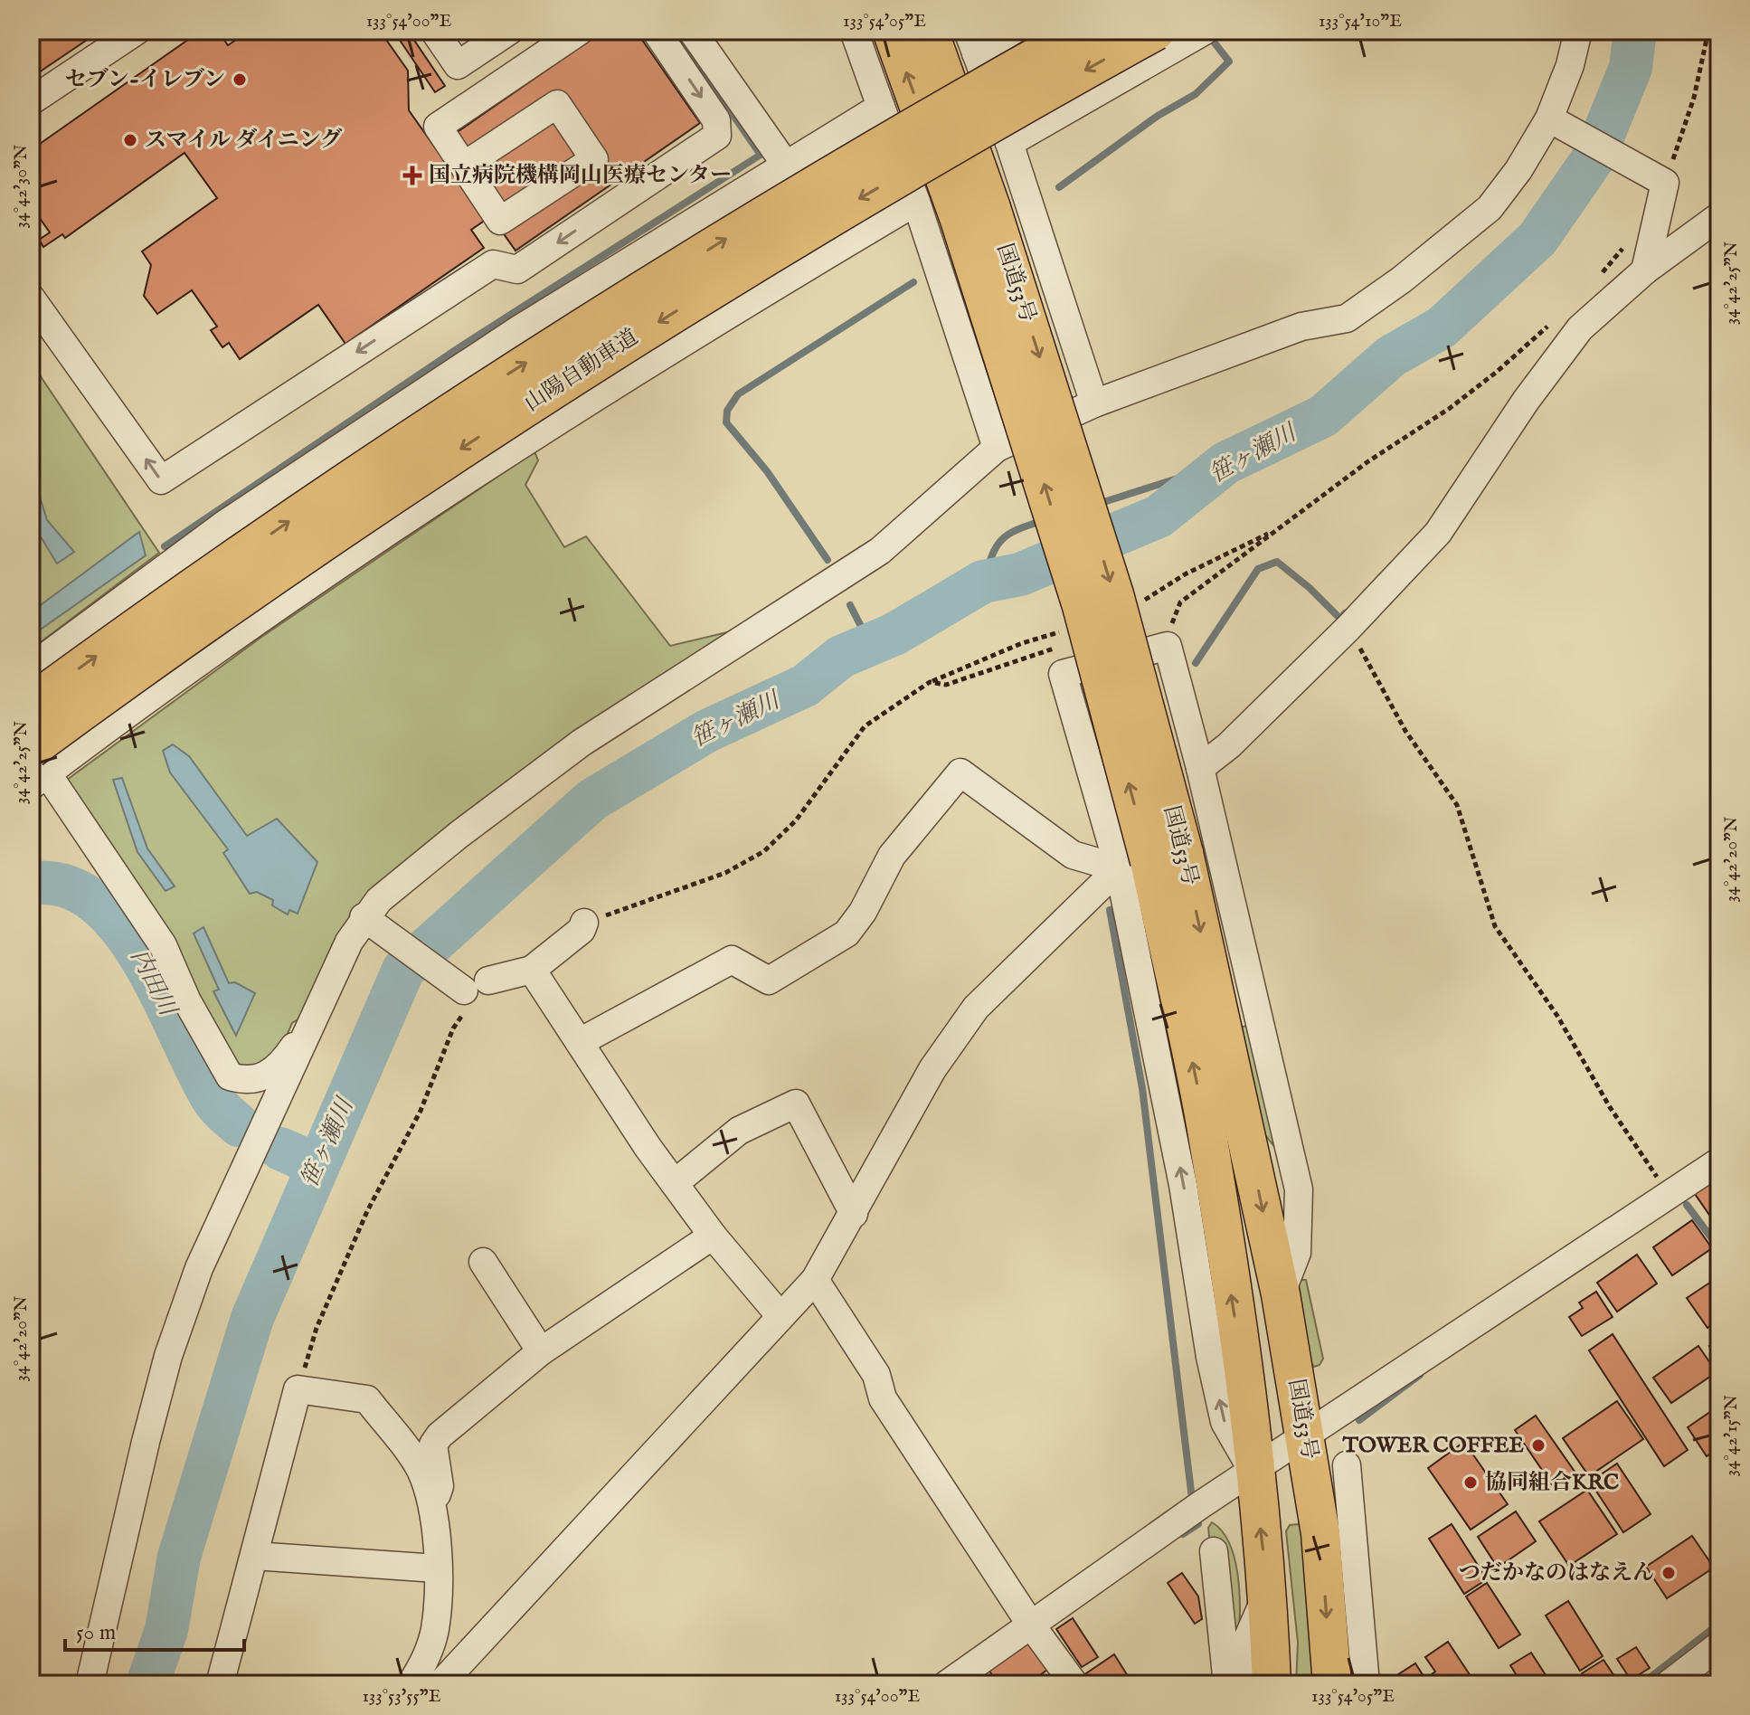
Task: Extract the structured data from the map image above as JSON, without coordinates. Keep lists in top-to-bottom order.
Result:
{
  "streets": {
    "highway": ["国道53号", "山陽自動車道"]
  },
  "water": ["笹ヶ瀬川", "内田川"],
  "places": {
    "other": [
      "セブン-イレブン",
      "スマイル ダイニング",
      "TOWER COFFEE",
      "協同組合KRC",
      "つだかなのはなえん"
    ],
    "health": ["国立病院機構岡山医療センター"]
  },
  "scale_bar": "50 m",
  "coordinates": [
    "133°54'00\"E",
    "133°54'05\"E",
    "133°54'10\"E",
    "34°42'30\"N",
    "34°42'25\"N",
    "34°42'20\"N",
    "34°42'15\"N",
    "133°53'55\"E"
  ]
}
